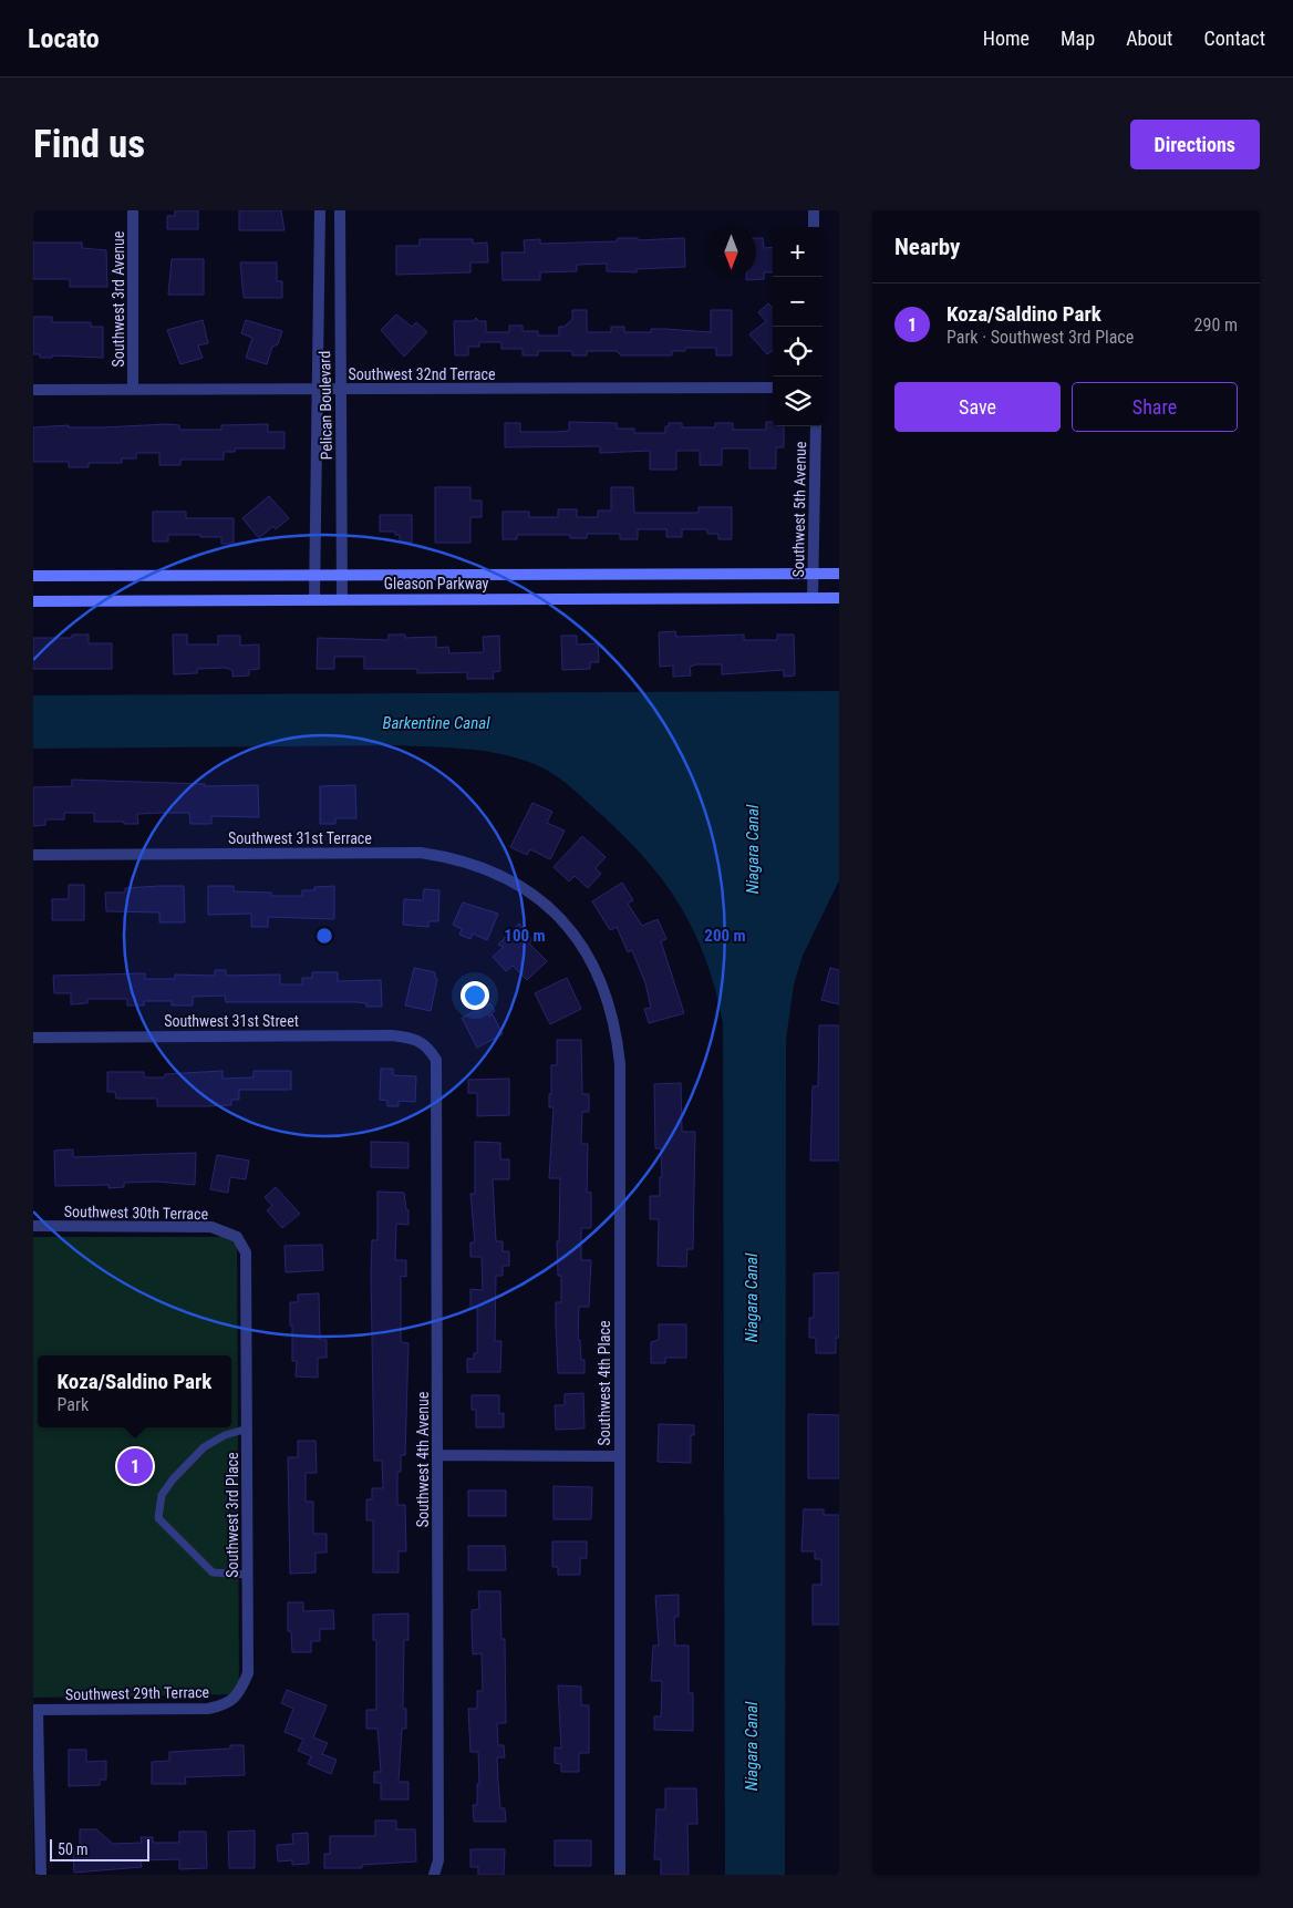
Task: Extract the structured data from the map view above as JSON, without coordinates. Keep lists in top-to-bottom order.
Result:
{
  "streets": {
    "main road": ["Gleason Parkway"],
    "street": [
      "Southwest 3rd Avenue",
      "Southwest 32nd Terrace",
      "Pelican Boulevard",
      "Southwest 5th Avenue",
      "Southwest 31st Terrace",
      "Southwest 31st Street",
      "Southwest 30th Terrace",
      "Southwest 4th Place",
      "Southwest 4th Avenue",
      "Southwest 3rd Place",
      "Southwest 29th Terrace"
    ]
  },
  "crossings": [
    ["Southwest 3rd Avenue", "Southwest 32nd Terrace"],
    ["Southwest 32nd Terrace", "Pelican Boulevard"],
    ["Pelican Boulevard", "Gleason Parkway"],
    ["Southwest 5th Avenue", "Gleason Parkway"],
    ["Southwest 31st Terrace", "Southwest 4th Place"],
    ["Southwest 31st Street", "Southwest 4th Avenue"],
    ["Southwest 30th Terrace", "Southwest 3rd Place"],
    ["Southwest 3rd Place", "Southwest 29th Terrace"]
  ],
  "water": ["Barkentine Canal", "Niagara Canal"],
  "scale_bar": "50 m",
  "north": "bottom",
  "page": {
    "header": "Locato",
    "nav": [
      "Home",
      "Map",
      "About",
      "Contact"
    ],
    "buttons": [
      "Directions",
      ["Save", "Share"]
    ],
    "title": "Find us",
    "heading": "Nearby",
    "map_buttons": ["+", "−"],
    "list": [
      {
        "mark": "1",
        "name": "Koza/Saldino Park",
        "note": "Park · Southwest 3rd Place",
        "value": "290 m"
      }
    ],
    "popup": ["Koza/Saldino Park", "Park"],
    "pins": "1",
    "scale": "50 m"
  },
  "rings": ["100 m", "200 m"]
}
